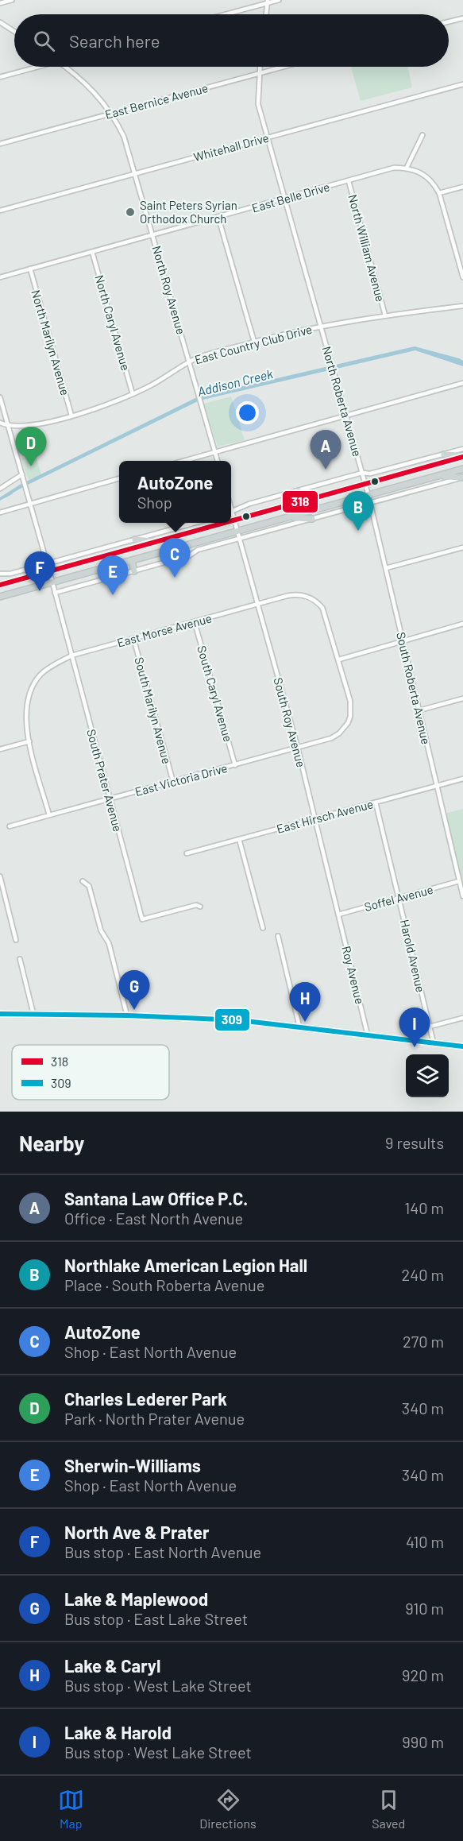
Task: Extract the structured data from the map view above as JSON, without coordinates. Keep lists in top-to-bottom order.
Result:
{
  "streets": {
    "street": [
      "East Bernice Avenue",
      "Whitehall Drive",
      "East Belle Drive",
      "North William Avenue",
      "North Roy Avenue",
      "North Caryl Avenue",
      "North Marilyn Avenue",
      "East Country Club Drive",
      "North Roberta Avenue",
      "East Morse Avenue",
      "South Roberta Avenue",
      "South Caryl Avenue",
      "South Marilyn Avenue",
      "South Roy Avenue",
      "East Victoria Drive",
      "South Prater Avenue",
      "East Hirsch Avenue",
      "Soffel Avenue",
      "Harold Avenue",
      "Roy Avenue"
    ]
  },
  "crossings": [
    ["East Bernice Avenue", "North Roy Avenue"],
    ["East Bernice Avenue", "North Roberta Avenue"],
    ["Whitehall Drive", "North Roy Avenue"],
    ["Whitehall Drive", "North Roberta Avenue"],
    ["East Belle Drive", "North William Avenue"],
    ["East Belle Drive", "North Roy Avenue"],
    ["East Belle Drive", "North Caryl Avenue"],
    ["East Belle Drive", "North Marilyn Avenue"],
    ["East Belle Drive", "North Roberta Avenue"],
    ["North William Avenue", "East Country Club Drive"],
    ["North Roy Avenue", "East Country Club Drive"],
    ["North Caryl Avenue", "East Country Club Drive"],
    ["North Marilyn Avenue", "East Country Club Drive"],
    ["East Country Club Drive", "North Roberta Avenue"],
    ["East Country Club Drive", "South Prater Avenue"],
    ["North Roberta Avenue", "South Roberta Avenue"],
    ["East Morse Avenue", "South Caryl Avenue"],
    ["East Morse Avenue", "South Marilyn Avenue"],
    ["East Morse Avenue", "South Roy Avenue"],
    ["East Morse Avenue", "East Victoria Drive"],
    ["East Morse Avenue", "South Prater Avenue"],
    ["South Roberta Avenue", "East Hirsch Avenue"],
    ["South Roberta Avenue", "Soffel Avenue"],
    ["South Caryl Avenue", "East Victoria Drive"],
    ["South Marilyn Avenue", "East Victoria Drive"],
    ["South Roy Avenue", "East Victoria Drive"],
    ["South Roy Avenue", "East Hirsch Avenue"],
    ["South Roy Avenue", "Soffel Avenue"],
    ["South Roy Avenue", "Roy Avenue"],
    ["East Victoria Drive", "South Prater Avenue"],
    ["East Hirsch Avenue", "Harold Avenue"],
    ["Soffel Avenue", "Harold Avenue"],
    ["Soffel Avenue", "Roy Avenue"]
  ],
  "water": ["Addison Creek"],
  "places": ["Saint Peters Syrian Orthodox Church"],
  "lines": ["transit line 318", "transit line 309"],
  "legend": ["318", "309"],
  "page": {
    "search": "Search here",
    "pins": [
      "D",
      "A",
      "B",
      "C",
      "F",
      "E",
      "G",
      "H",
      "I"
    ],
    "popup": ["AutoZone", "Shop"],
    "heading": ["Nearby", "9 results"],
    "list": [
      {
        "mark": "A",
        "name": "Santana Law Office P.C.",
        "note": "Office · East North Avenue",
        "value": "140 m"
      },
      {
        "mark": "B",
        "name": "Northlake American Legion Hall",
        "note": "Place · South Roberta Avenue",
        "value": "240 m"
      },
      {
        "mark": "C",
        "name": "AutoZone",
        "note": "Shop · East North Avenue",
        "value": "270 m"
      },
      {
        "mark": "D",
        "name": "Charles Lederer Park",
        "note": "Park · North Prater Avenue",
        "value": "340 m"
      },
      {
        "mark": "E",
        "name": "Sherwin-Williams",
        "note": "Shop · East North Avenue",
        "value": "340 m"
      },
      {
        "mark": "F",
        "name": "North Ave & Prater",
        "note": "Bus stop · East North Avenue",
        "value": "410 m"
      },
      {
        "mark": "G",
        "name": "Lake & Maplewood",
        "note": "Bus stop · East Lake Street",
        "value": "910 m"
      },
      {
        "mark": "H",
        "name": "Lake & Caryl",
        "note": "Bus stop · West Lake Street",
        "value": "920 m"
      },
      {
        "mark": "I",
        "name": "Lake & Harold",
        "note": "Bus stop · West Lake Street",
        "value": "990 m"
      }
    ],
    "nav": ["Map", "Directions", "Saved"]
  }
}
